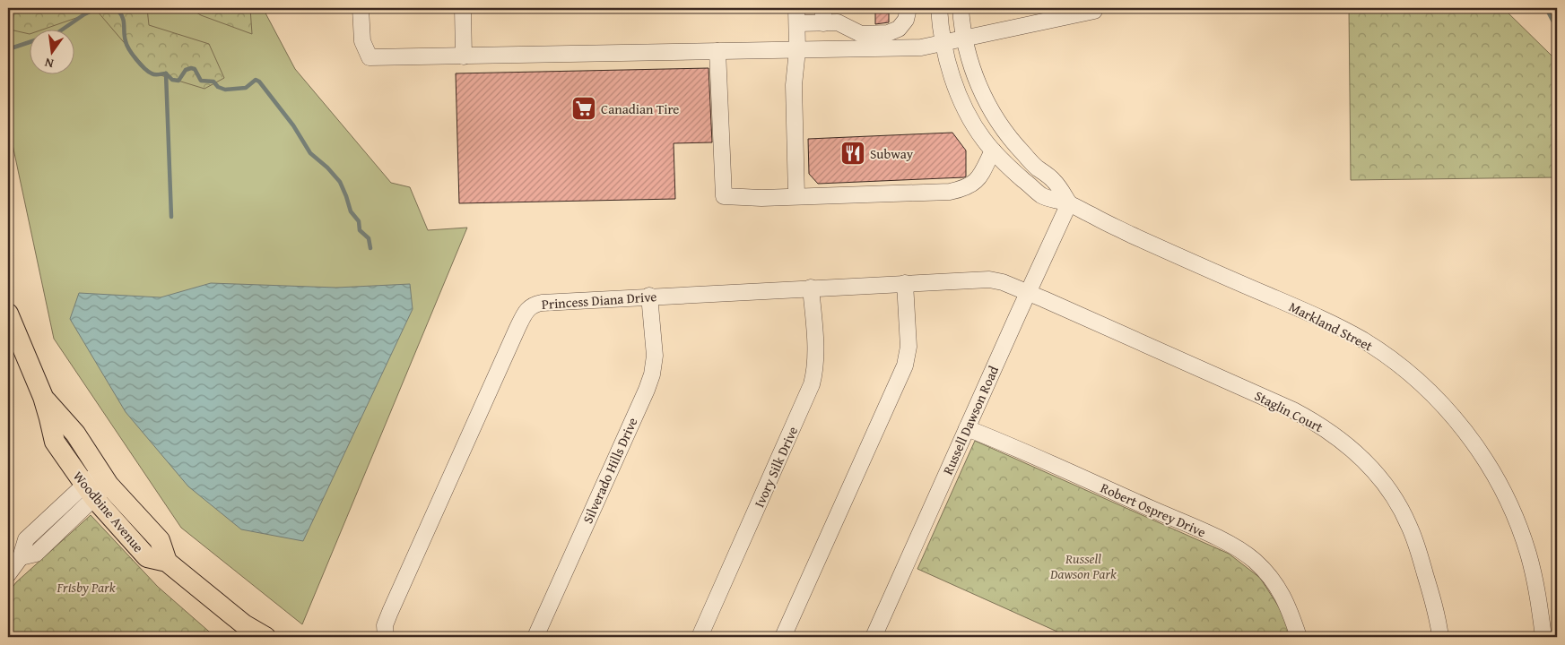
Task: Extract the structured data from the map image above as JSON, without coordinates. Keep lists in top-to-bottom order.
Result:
{
  "streets": {
    "main road": ["Woodbine Avenue"],
    "street": [
      "Princess Diana Drive",
      "Markland Street",
      "Staglin Court",
      "Russell Dawson Road",
      "Ivory Silk Drive",
      "Silverado Hills Drive",
      "Robert Osprey Drive"
    ]
  },
  "crossings": [
    ["Princess Diana Drive", "Staglin Court"],
    ["Princess Diana Drive", "Russell Dawson Road"],
    ["Princess Diana Drive", "Ivory Silk Drive"],
    ["Princess Diana Drive", "Silverado Hills Drive"],
    ["Markland Street", "Russell Dawson Road"],
    ["Staglin Court", "Russell Dawson Road"],
    ["Russell Dawson Road", "Robert Osprey Drive"]
  ],
  "parks": ["Russell Dawson Park", "Frisby Park"],
  "places": {
    "supermarket": ["Canadian Tire"],
    "restaurant": ["Subway"]
  },
  "north": "bottom"
}
